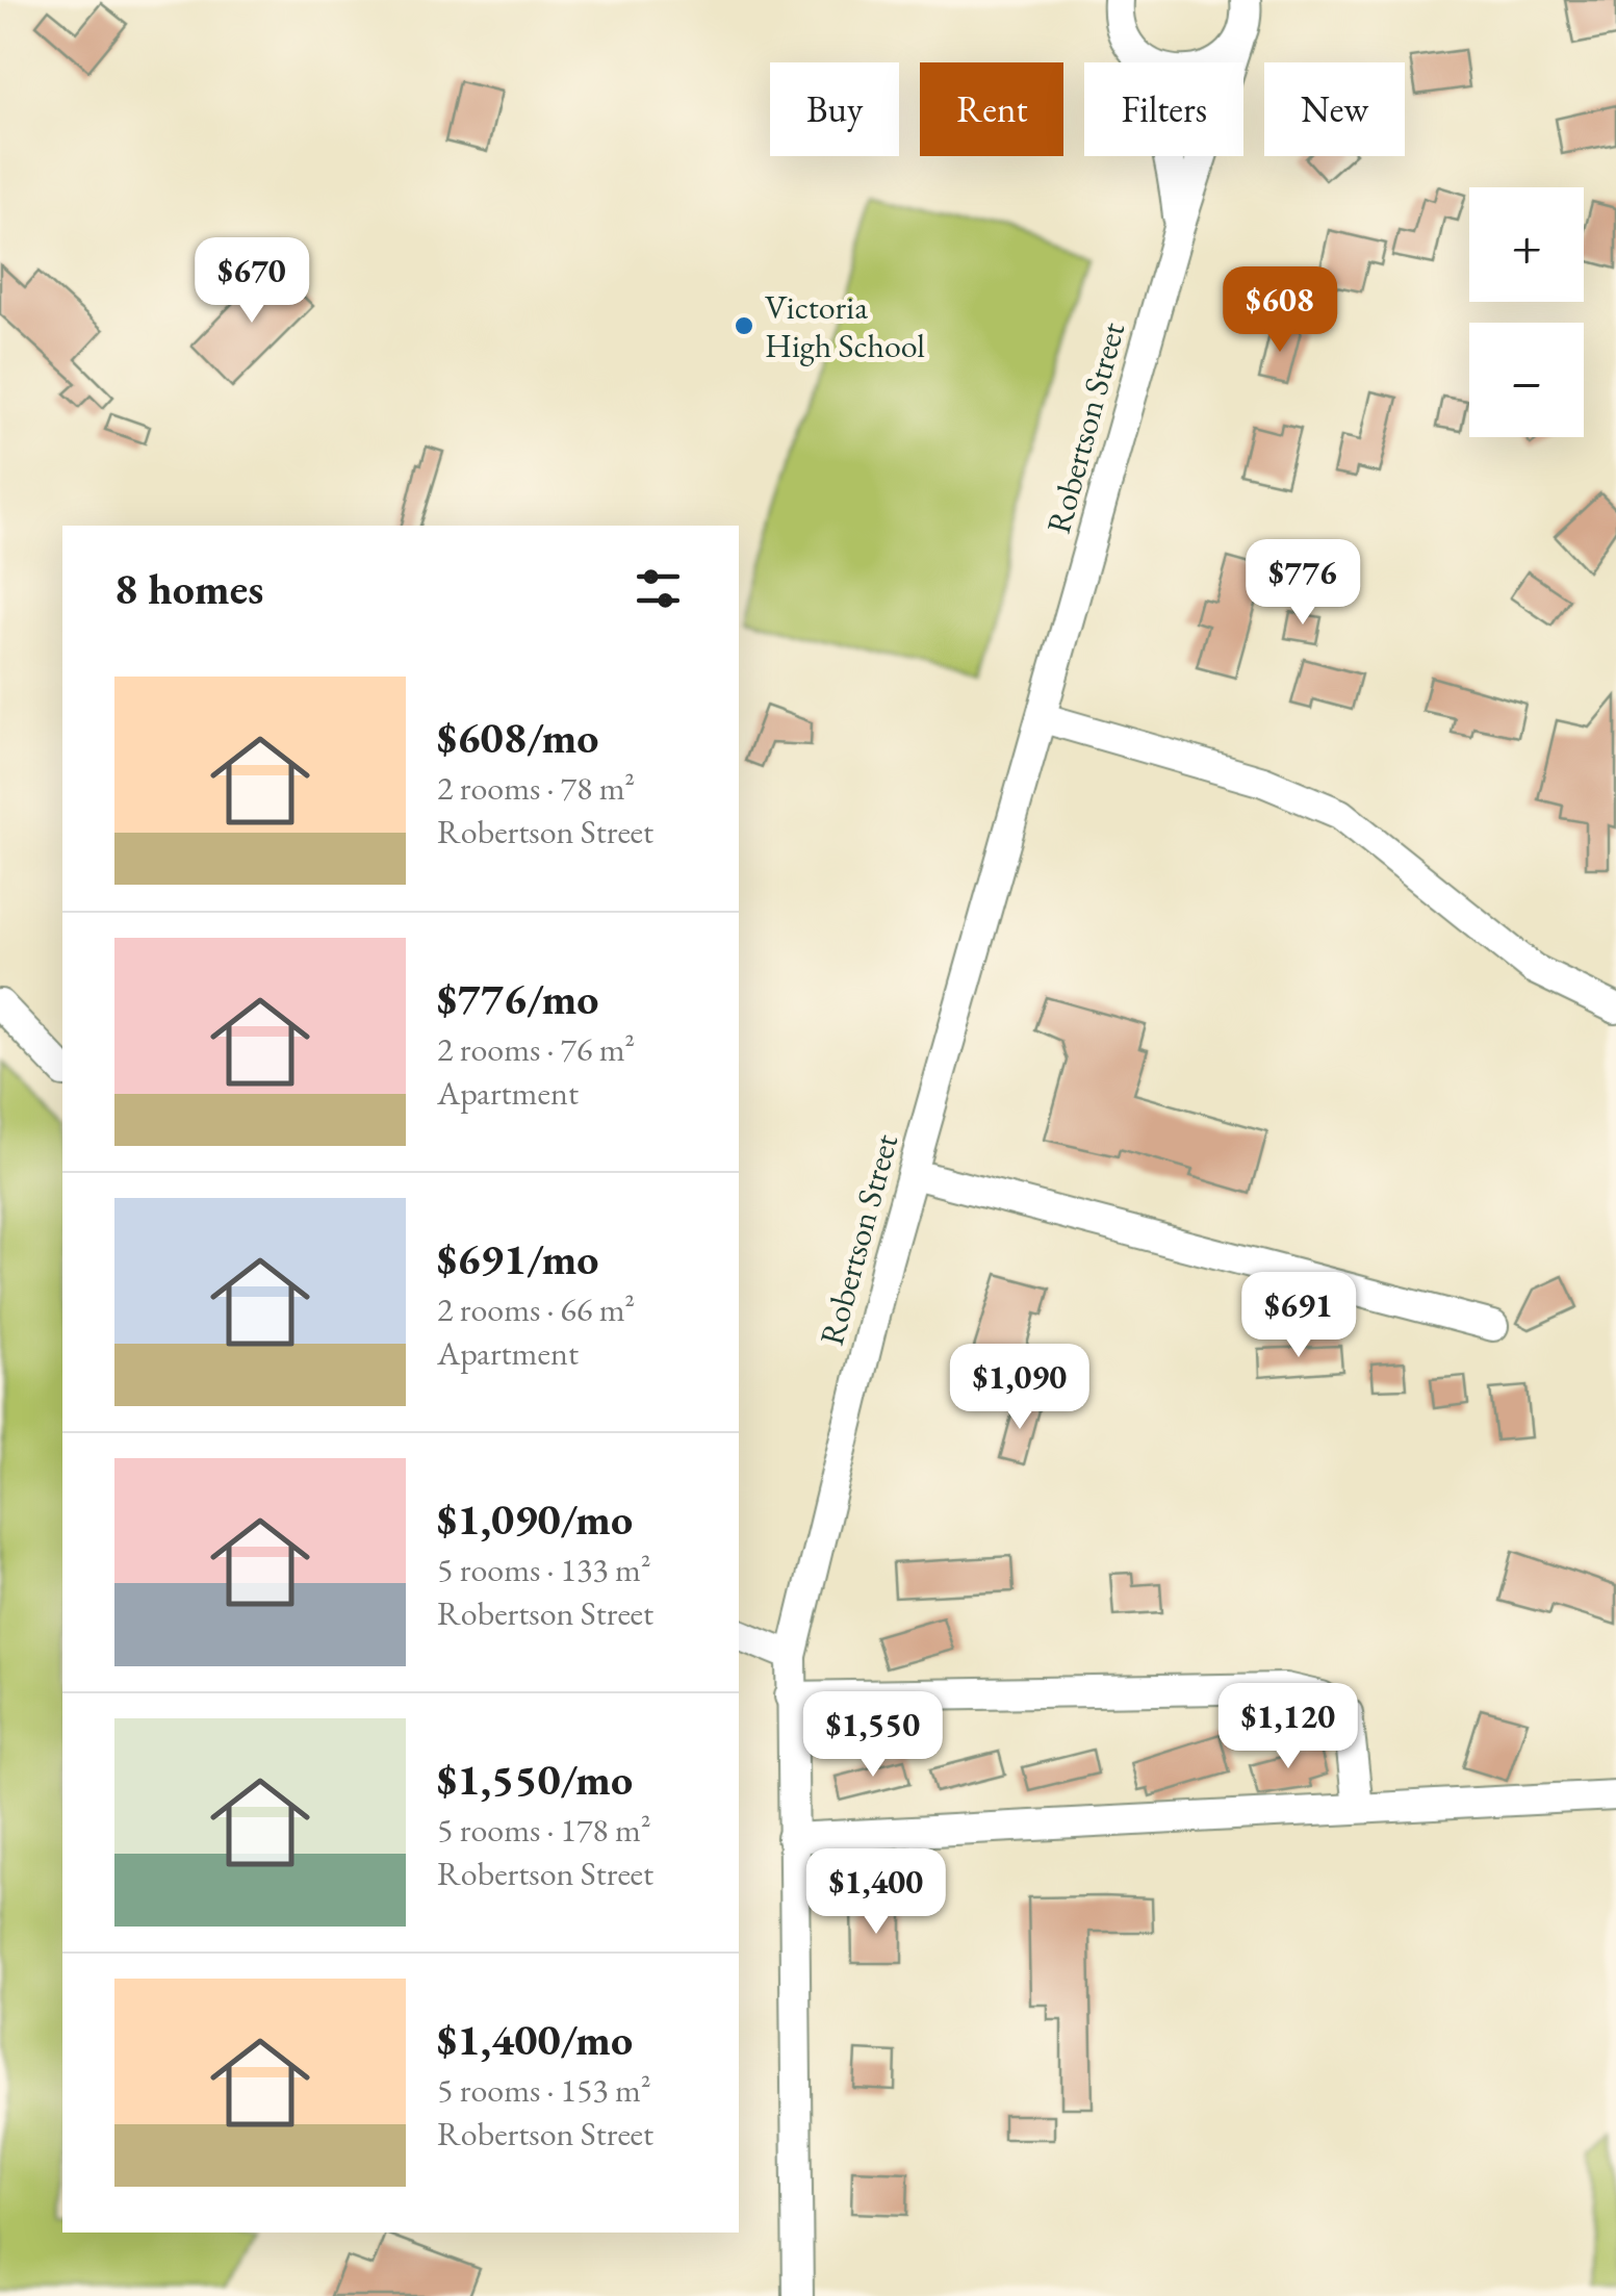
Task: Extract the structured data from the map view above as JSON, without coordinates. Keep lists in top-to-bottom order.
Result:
{
  "streets": {
    "street": ["Robertson Street"]
  },
  "places": ["Victoria High School"],
  "page": {
    "chip": [
      "Buy",
      "Rent",
      "Filters",
      "New"
    ],
    "map_buttons": ["+", "−"],
    "price": [
      "$670",
      "$608",
      "$776",
      "$691",
      "$1,090",
      "$1,120",
      "$1,550",
      "$1,400"
    ],
    "heading": "8 homes",
    "list": [
      {
        "name": "$608/mo",
        "note": "2 rooms · 78 m² · Robertson Street"
      },
      {
        "name": "$776/mo",
        "note": "2 rooms · 76 m² · Apartment"
      },
      {
        "name": "$691/mo",
        "note": "2 rooms · 66 m² · Apartment"
      },
      {
        "name": "$1,090/mo",
        "note": "5 rooms · 133 m² · Robertson Street"
      },
      {
        "name": "$1,550/mo",
        "note": "5 rooms · 178 m² · Robertson Street"
      },
      {
        "name": "$1,400/mo",
        "note": "5 rooms · 153 m² · Robertson Street"
      }
    ]
  }
}
